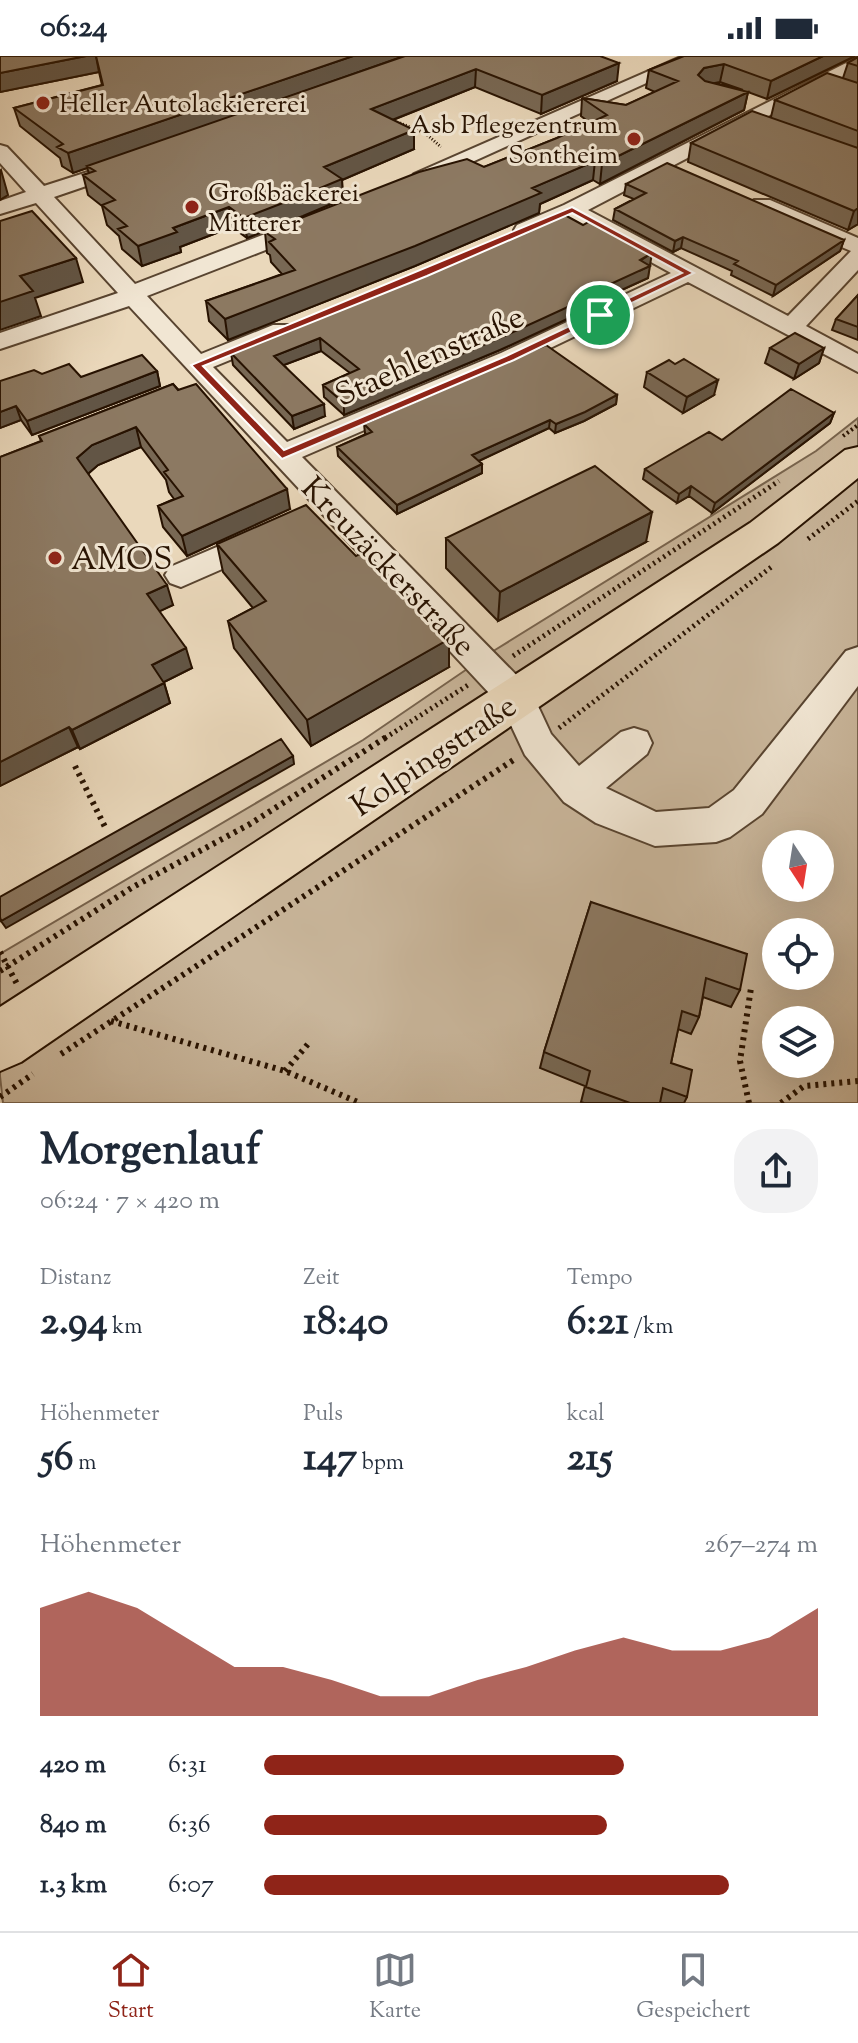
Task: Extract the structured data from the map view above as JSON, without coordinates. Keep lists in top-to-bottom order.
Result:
{
  "streets": {
    "main road": ["Kolpingstraße"],
    "street": ["Staehlenstraße", "Kreuzäckerstraße"]
  },
  "crossings": [
    ["Staehlenstraße", "Kreuzäckerstraße"],
    ["Kreuzäckerstraße", "Kolpingstraße"]
  ],
  "places": [
    "Heller Autolackiererei",
    "Asb Pflegezentrum Sontheim",
    "Großbäckerei Mitterer",
    "AMOS"
  ],
  "north": "bottom",
  "page": {
    "status": "06:24",
    "heading": ["Morgenlauf", "06:24 · 7 × 420 m"],
    "stats": [
      ["Distanz", "2.94 km"],
      ["Zeit", "18:40"],
      ["Tempo", "6:21 /km"],
      ["Höhenmeter", "56 m"],
      ["Puls", "147 bpm"],
      ["kcal", "215"]
    ],
    "chart": ["Höhenmeter", "267–274 m"],
    "list": [
      {
        "name": "420 m",
        "note": "6:31"
      },
      {
        "name": "840 m",
        "note": "6:36"
      },
      {
        "name": "1.3 km",
        "note": "6:07"
      }
    ],
    "tabs": ["Start", "Karte", "Gespeichert"]
  }
}
